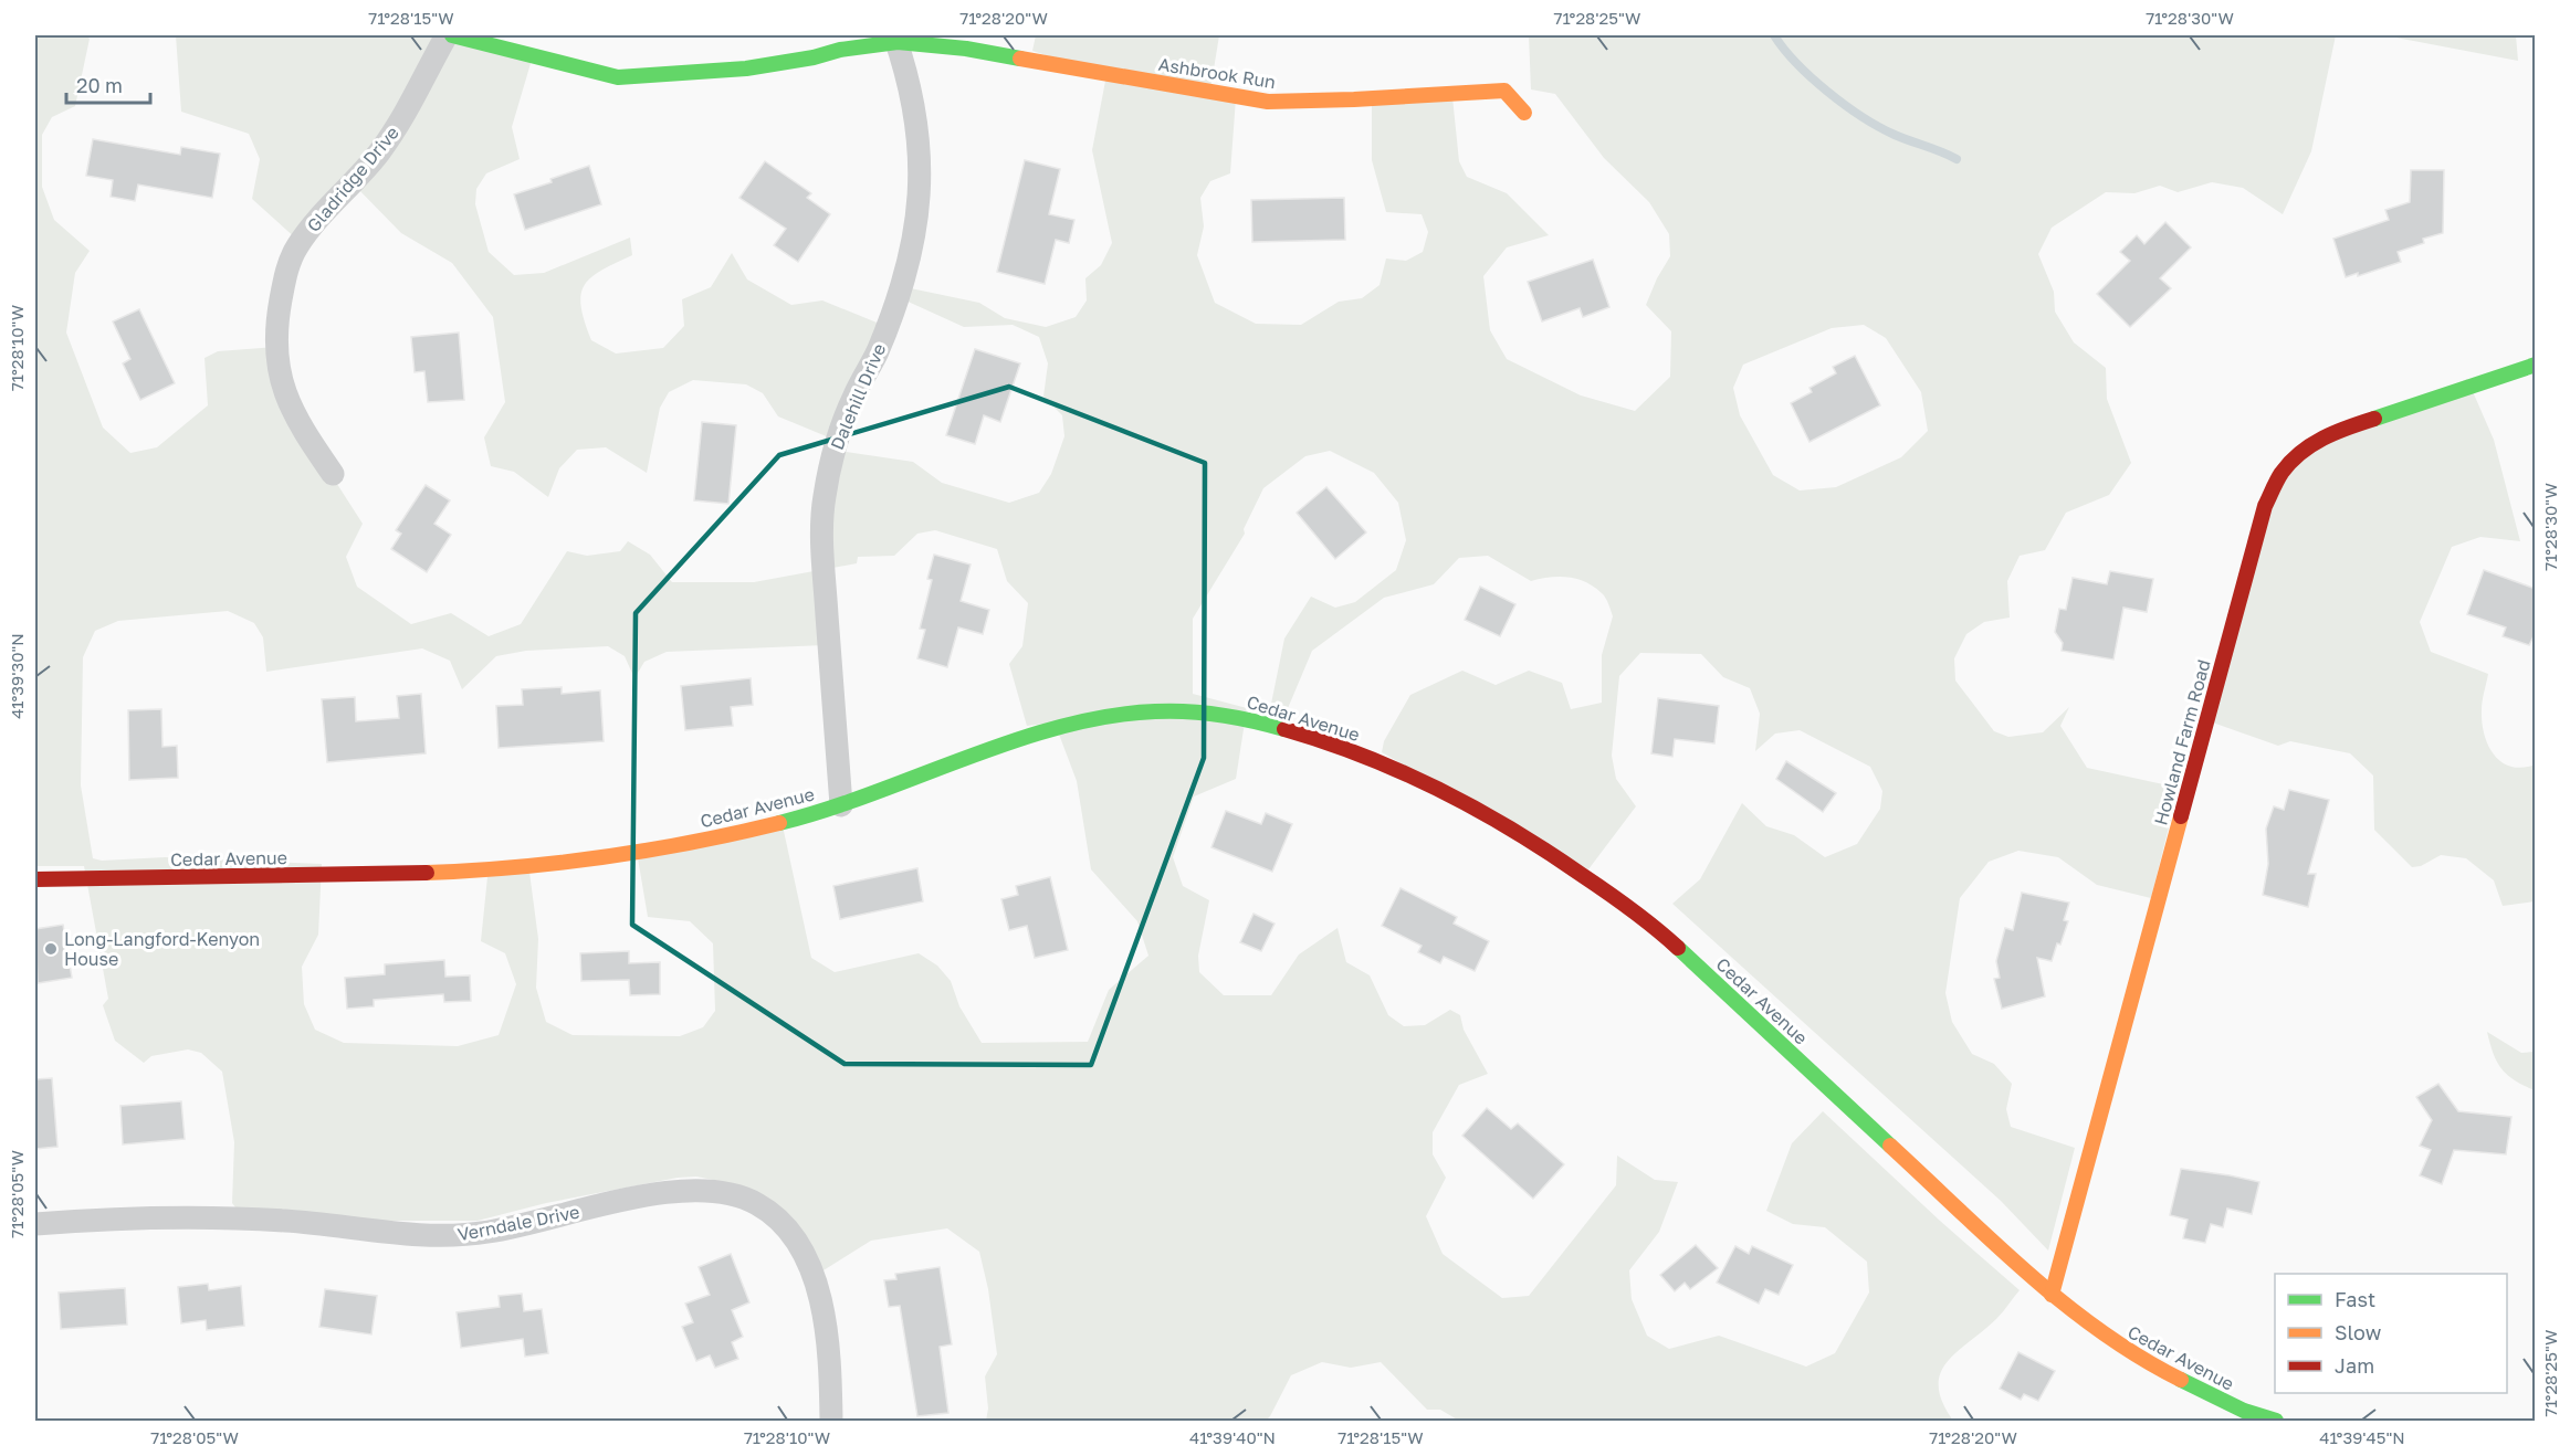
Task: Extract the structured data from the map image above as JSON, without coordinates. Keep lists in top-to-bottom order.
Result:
{
  "streets": {
    "street": [
      "Ashbrook Run",
      "Gladridge Drive",
      "Dalehill Drive",
      "Cedar Avenue",
      "Howland Farm Road",
      "Verndale Drive"
    ]
  },
  "crossings": [
    ["Ashbrook Run", "Dalehill Drive"],
    ["Dalehill Drive", "Cedar Avenue"],
    ["Cedar Avenue", "Howland Farm Road"]
  ],
  "places": ["Long-Langford-Kenyon House"],
  "legend": ["Fast", "Slow", "Jam"],
  "scale_bar": "20 m",
  "coordinates": [
    "71°28'15\"W",
    "71°28'20\"W",
    "71°28'25\"W",
    "71°28'30\"W",
    "71°28'10\"W",
    "41°39'30\"N",
    "71°28'05\"W",
    "41°39'40\"N",
    "41°39'45\"N"
  ]
}
